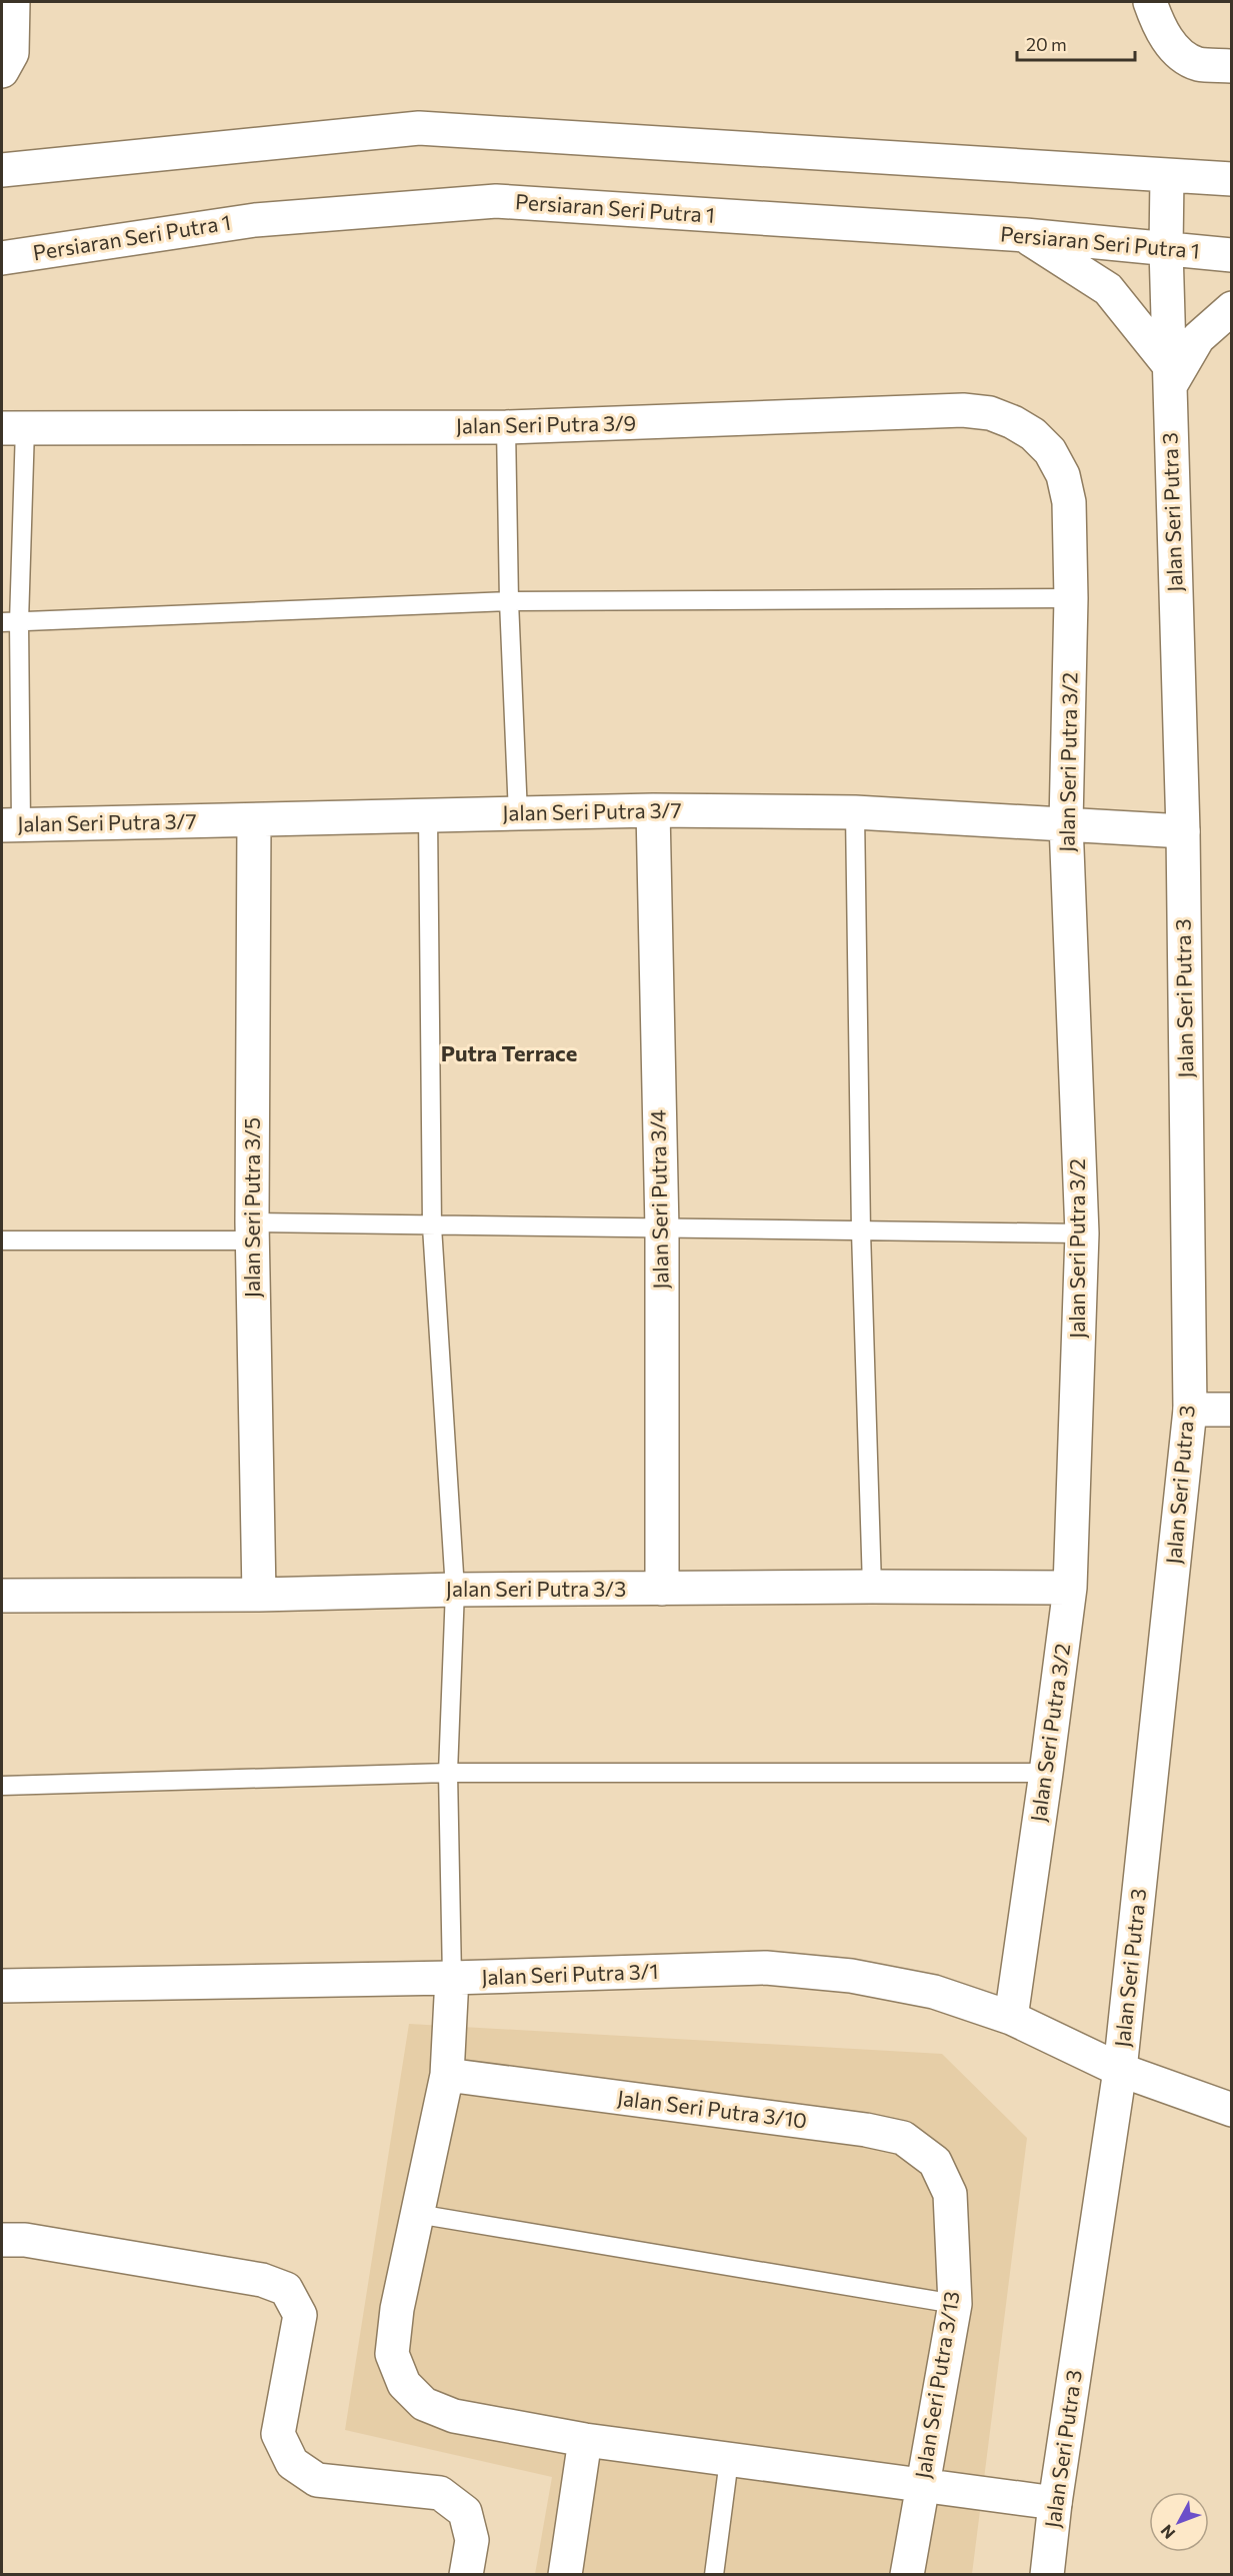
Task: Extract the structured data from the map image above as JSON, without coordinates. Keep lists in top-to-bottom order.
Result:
{
  "streets": {
    "street": [
      "Persiaran Seri Putra 1",
      "Jalan Seri Putra 3/9",
      "Jalan Seri Putra 3",
      "Jalan Seri Putra 3/2",
      "Jalan Seri Putra 3/7",
      "Jalan Seri Putra 3/4",
      "Jalan Seri Putra 3/5",
      "Jalan Seri Putra 3/3",
      "Jalan Seri Putra 3/1",
      "Jalan Seri Putra 3/10",
      "Jalan Seri Putra 3/13"
    ]
  },
  "crossings": [
    ["Persiaran Seri Putra 1", "Jalan Seri Putra 3"],
    ["Jalan Seri Putra 3/9", "Jalan Seri Putra 3/2"],
    ["Jalan Seri Putra 3", "Jalan Seri Putra 3/7"],
    ["Jalan Seri Putra 3", "Jalan Seri Putra 3/1"],
    ["Jalan Seri Putra 3/2", "Jalan Seri Putra 3/7"],
    ["Jalan Seri Putra 3/2", "Jalan Seri Putra 3/3"],
    ["Jalan Seri Putra 3/2", "Jalan Seri Putra 3/1"],
    ["Jalan Seri Putra 3/7", "Jalan Seri Putra 3/4"],
    ["Jalan Seri Putra 3/7", "Jalan Seri Putra 3/5"],
    ["Jalan Seri Putra 3/4", "Jalan Seri Putra 3/3"],
    ["Jalan Seri Putra 3/5", "Jalan Seri Putra 3/3"],
    ["Jalan Seri Putra 3/10", "Jalan Seri Putra 3/13"]
  ],
  "districts": ["Putra Terrace"],
  "scale_bar": "20 m",
  "north": "bottom left"
}
